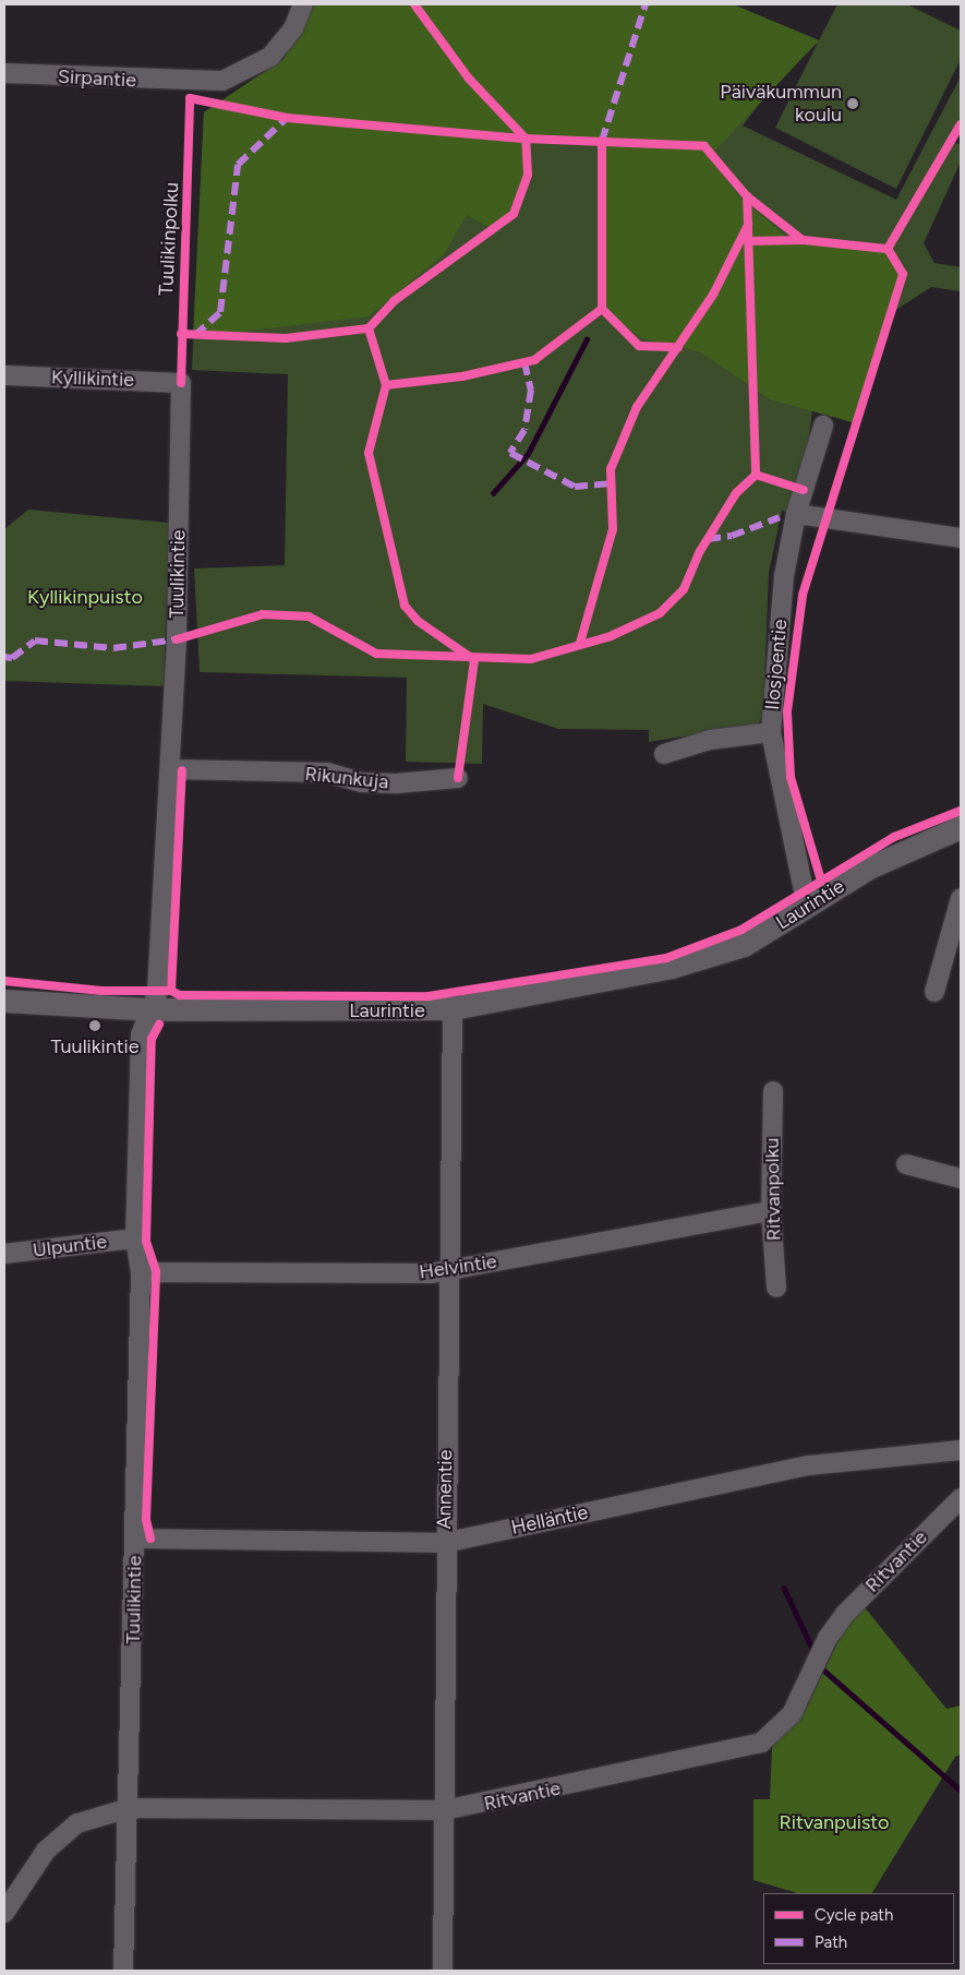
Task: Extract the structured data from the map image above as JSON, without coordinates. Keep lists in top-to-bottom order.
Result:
{
  "streets": {
    "street": [
      "Sirpantie",
      "Kyllikintie",
      "Tuulikintie",
      "Ilosjoentie",
      "Rikunkuja",
      "Laurintie",
      "Ritvanpolku",
      "Ulpuntie",
      "Helvintie",
      "Annentie",
      "Helläntie",
      "Ritvantie"
    ],
    "cycle path": ["Tuulikinpolku"]
  },
  "crossings": [
    ["Kyllikintie", "Tuulikintie"],
    ["Tuulikintie", "Rikunkuja"],
    ["Tuulikintie", "Laurintie"],
    ["Tuulikintie", "Ulpuntie"],
    ["Tuulikintie", "Helvintie"],
    ["Tuulikintie", "Helläntie"],
    ["Tuulikintie", "Ritvantie"],
    ["Ilosjoentie", "Laurintie"],
    ["Laurintie", "Annentie"],
    ["Ritvanpolku", "Helvintie"],
    ["Helvintie", "Annentie"],
    ["Annentie", "Helläntie"],
    ["Annentie", "Ritvantie"]
  ],
  "parks": ["Kyllikinpuisto", "Ritvanpuisto"],
  "places": ["Päiväkummun koulu", "Tuulikintie"],
  "legend": ["Cycle path", "Path"]
}
